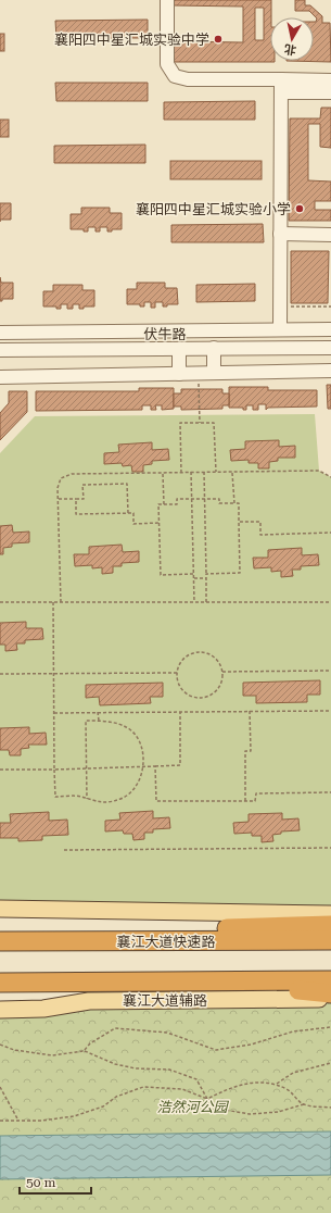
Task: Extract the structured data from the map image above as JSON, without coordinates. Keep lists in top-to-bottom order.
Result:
{
  "streets": {
    "highway": ["襄江大道快速路"],
    "main road": ["襄江大道辅路"],
    "street": ["伏牛路"]
  },
  "parks": ["浩然河公园"],
  "places": ["襄阳四中星汇城实验中学", "襄阳四中星汇城实验小学"],
  "scale_bar": "50 m",
  "north": "bottom"
}
